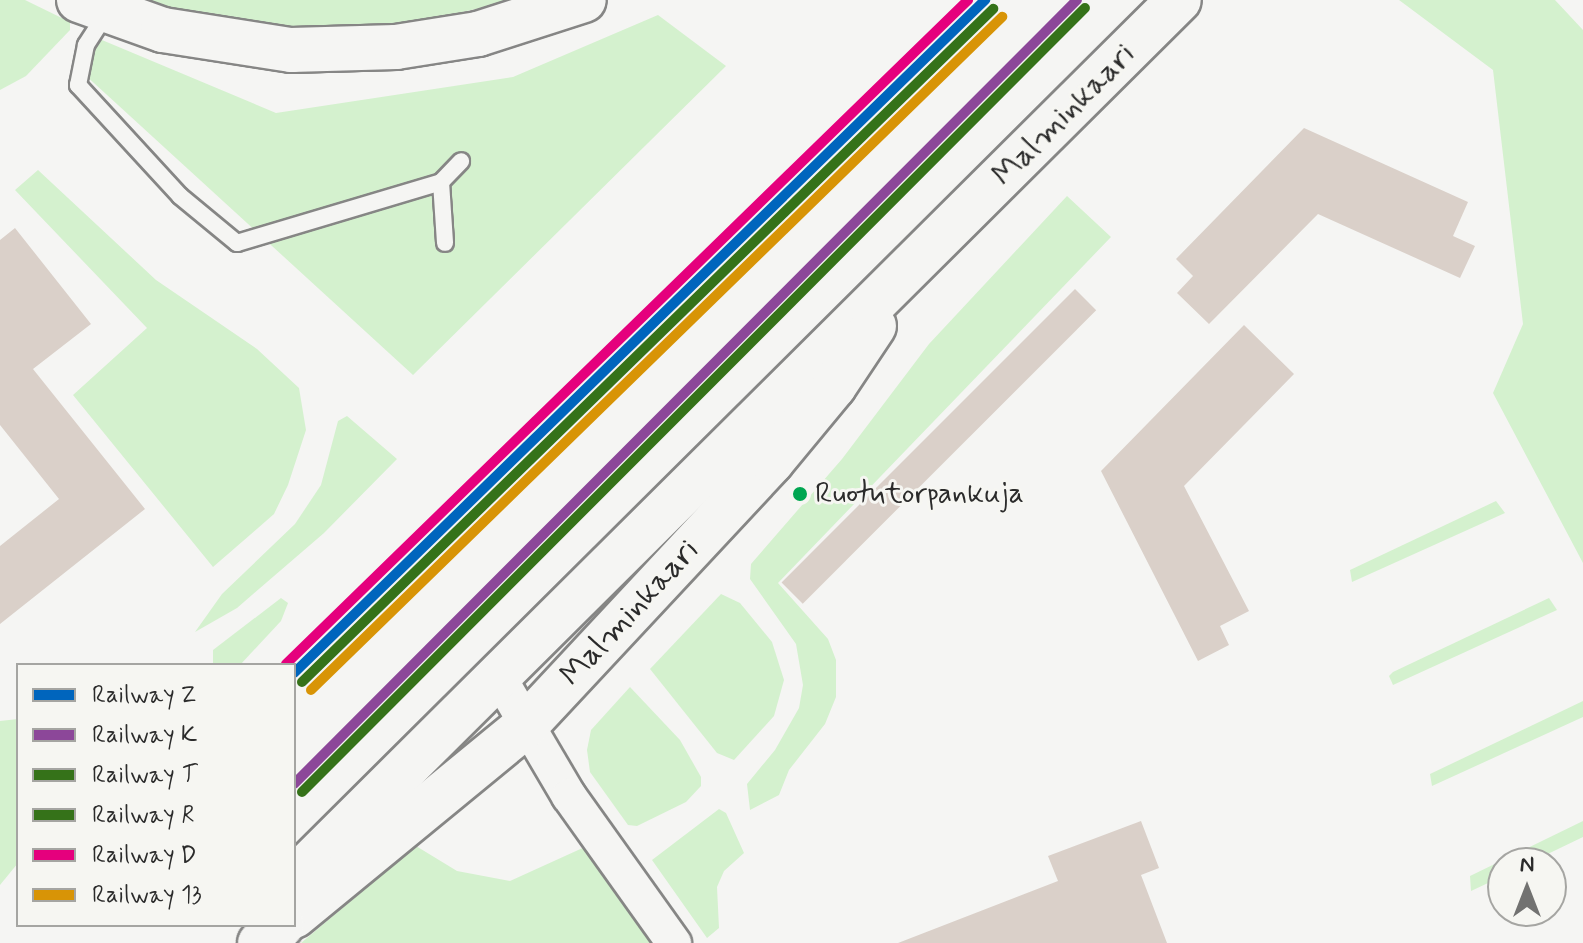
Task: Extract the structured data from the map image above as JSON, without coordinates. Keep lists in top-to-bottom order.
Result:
{
  "streets": {
    "main road": ["Malminkaari"]
  },
  "places": ["Ruotutorpankuja"],
  "lines": [
    "rail line Z",
    "rail line K",
    "rail line D",
    "rail line T",
    "rail line R",
    "rail line 13"
  ],
  "legend": [
    "Railway Z",
    "Railway K",
    "Railway T",
    "Railway R",
    "Railway D",
    "Railway 13"
  ],
  "north": "top"
}
